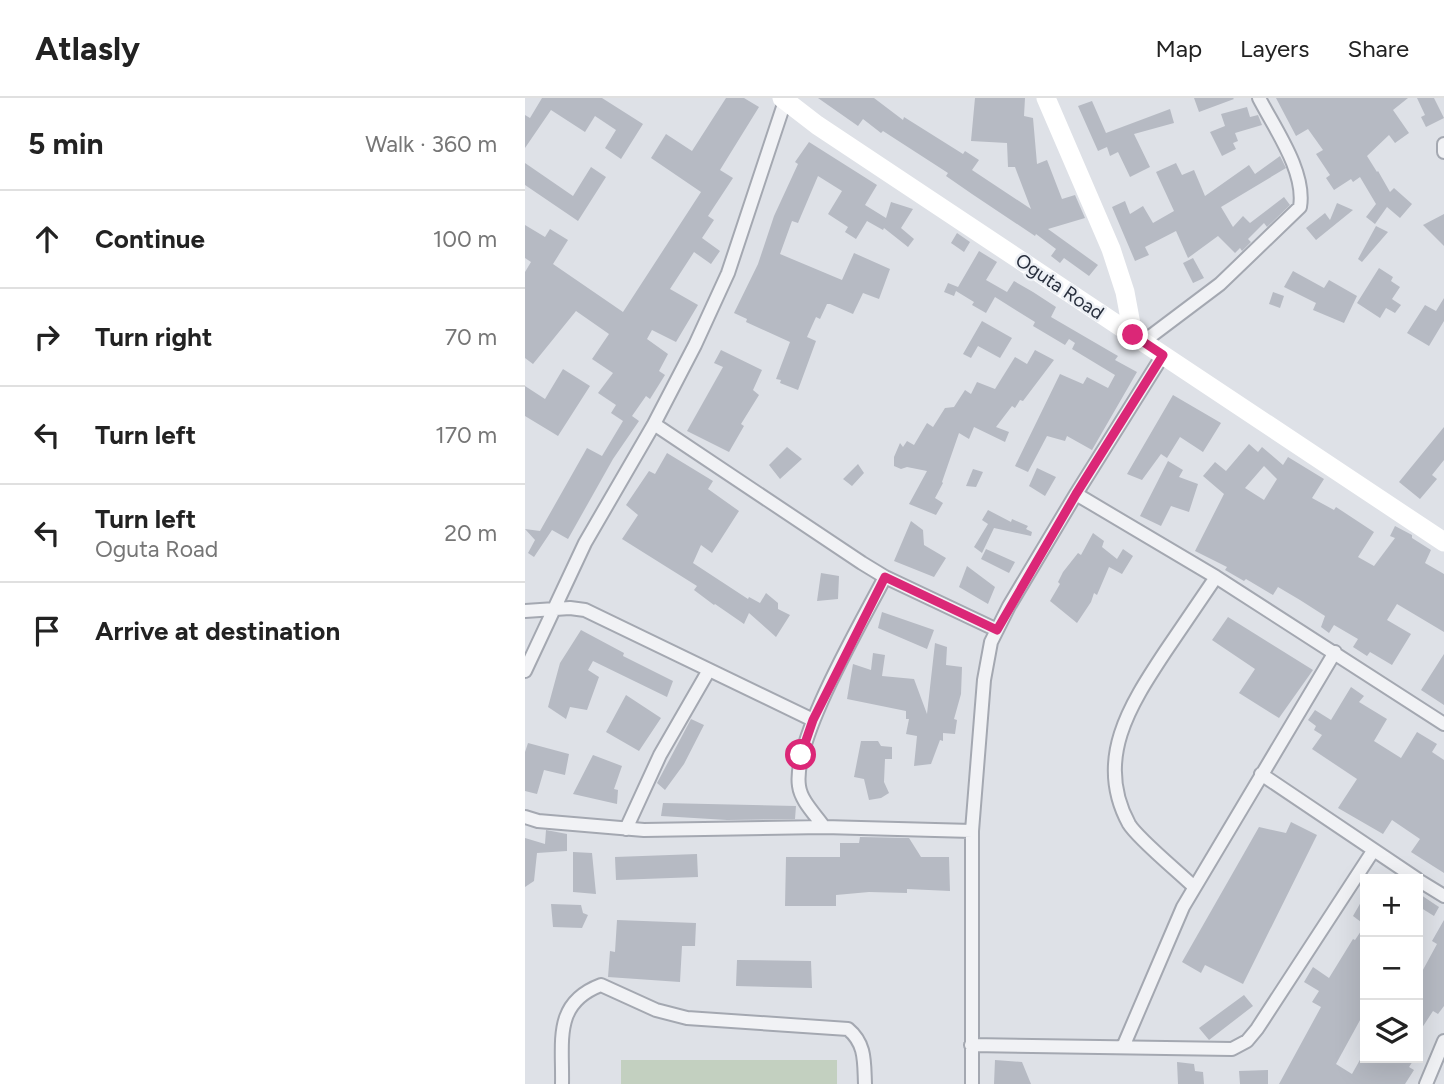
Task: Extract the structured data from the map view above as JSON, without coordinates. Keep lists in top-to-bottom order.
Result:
{
  "streets": {
    "main road": ["Oguta Road"]
  },
  "page": {
    "header": "Atlasly",
    "nav": ["Map", "Layers", "Share"],
    "heading": ["5 min", "Walk · 360 m"],
    "list": [
      ["Continue", "100 m"],
      ["Turn right", "70 m"],
      ["Turn left", "170 m"],
      ["Turn left", "Oguta Road", "20 m"],
      "Arrive at destination"
    ],
    "map_buttons": ["+", "−"]
  }
}
